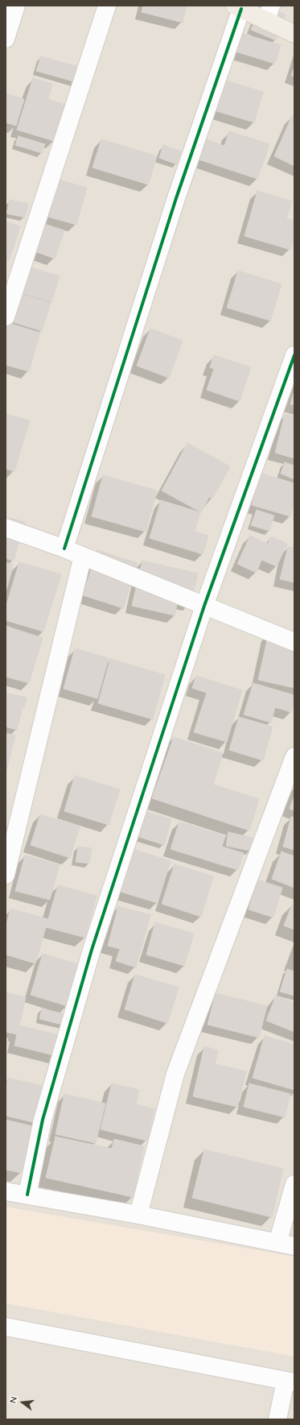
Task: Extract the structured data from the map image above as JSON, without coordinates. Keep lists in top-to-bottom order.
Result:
{
  "north": "left"
}
